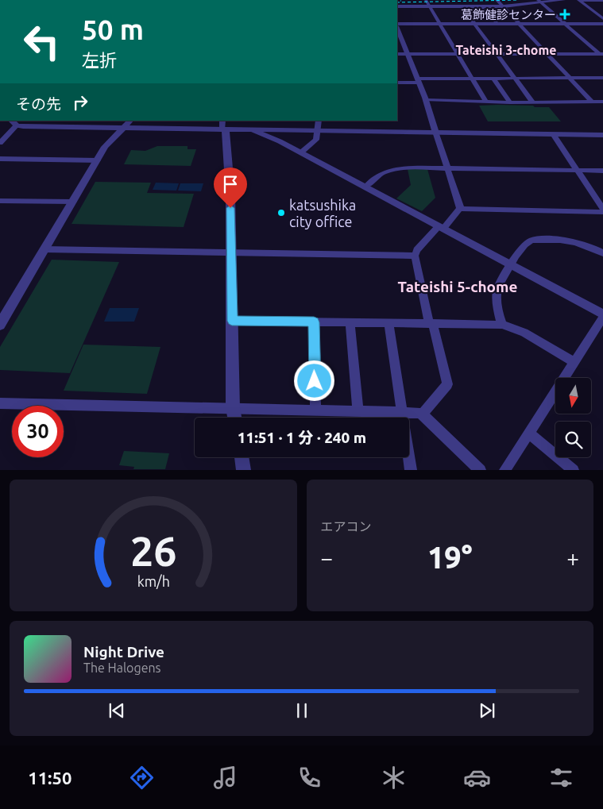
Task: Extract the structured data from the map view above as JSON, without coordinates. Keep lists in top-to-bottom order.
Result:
{
  "districts": ["Tateishi 3-chome", "Tateishi 5-chome"],
  "places": {
    "health": ["葛飾健診センター"],
    "other": ["katsushika city office"]
  },
  "north": "bottom",
  "page": {
    "turn": ["50 m", "左折"],
    "then": "その先",
    "limit": "30",
    "trip": "11:51 · 1 分 · 240 m",
    "tile": "エアコン",
    "heat": ["−", "19°", "+"],
    "song": ["Night Drive", "The Halogens"],
    "tabs": "11:50",
    "gauge": ["26", "km/h"]
  }
}
